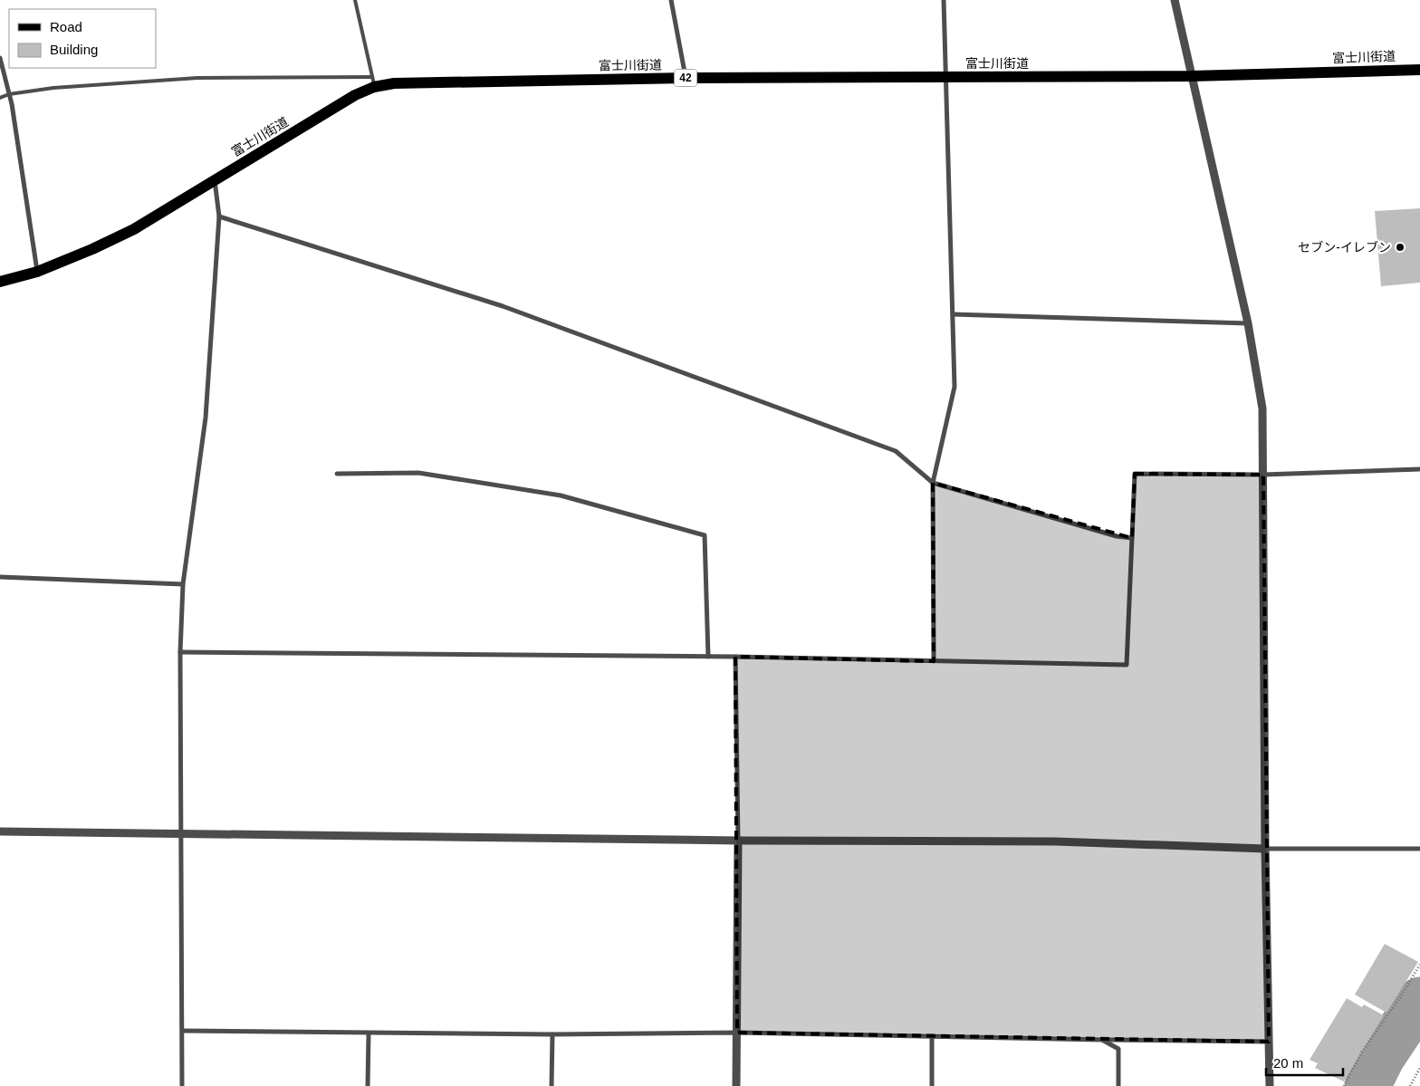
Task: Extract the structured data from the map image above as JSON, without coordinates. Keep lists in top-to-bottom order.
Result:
{
  "streets": {
    "main road": ["富士川街道", "42"]
  },
  "places": ["セブン-イレブン"],
  "legend": ["Road", "Building"],
  "scale_bar": "20 m"
}
